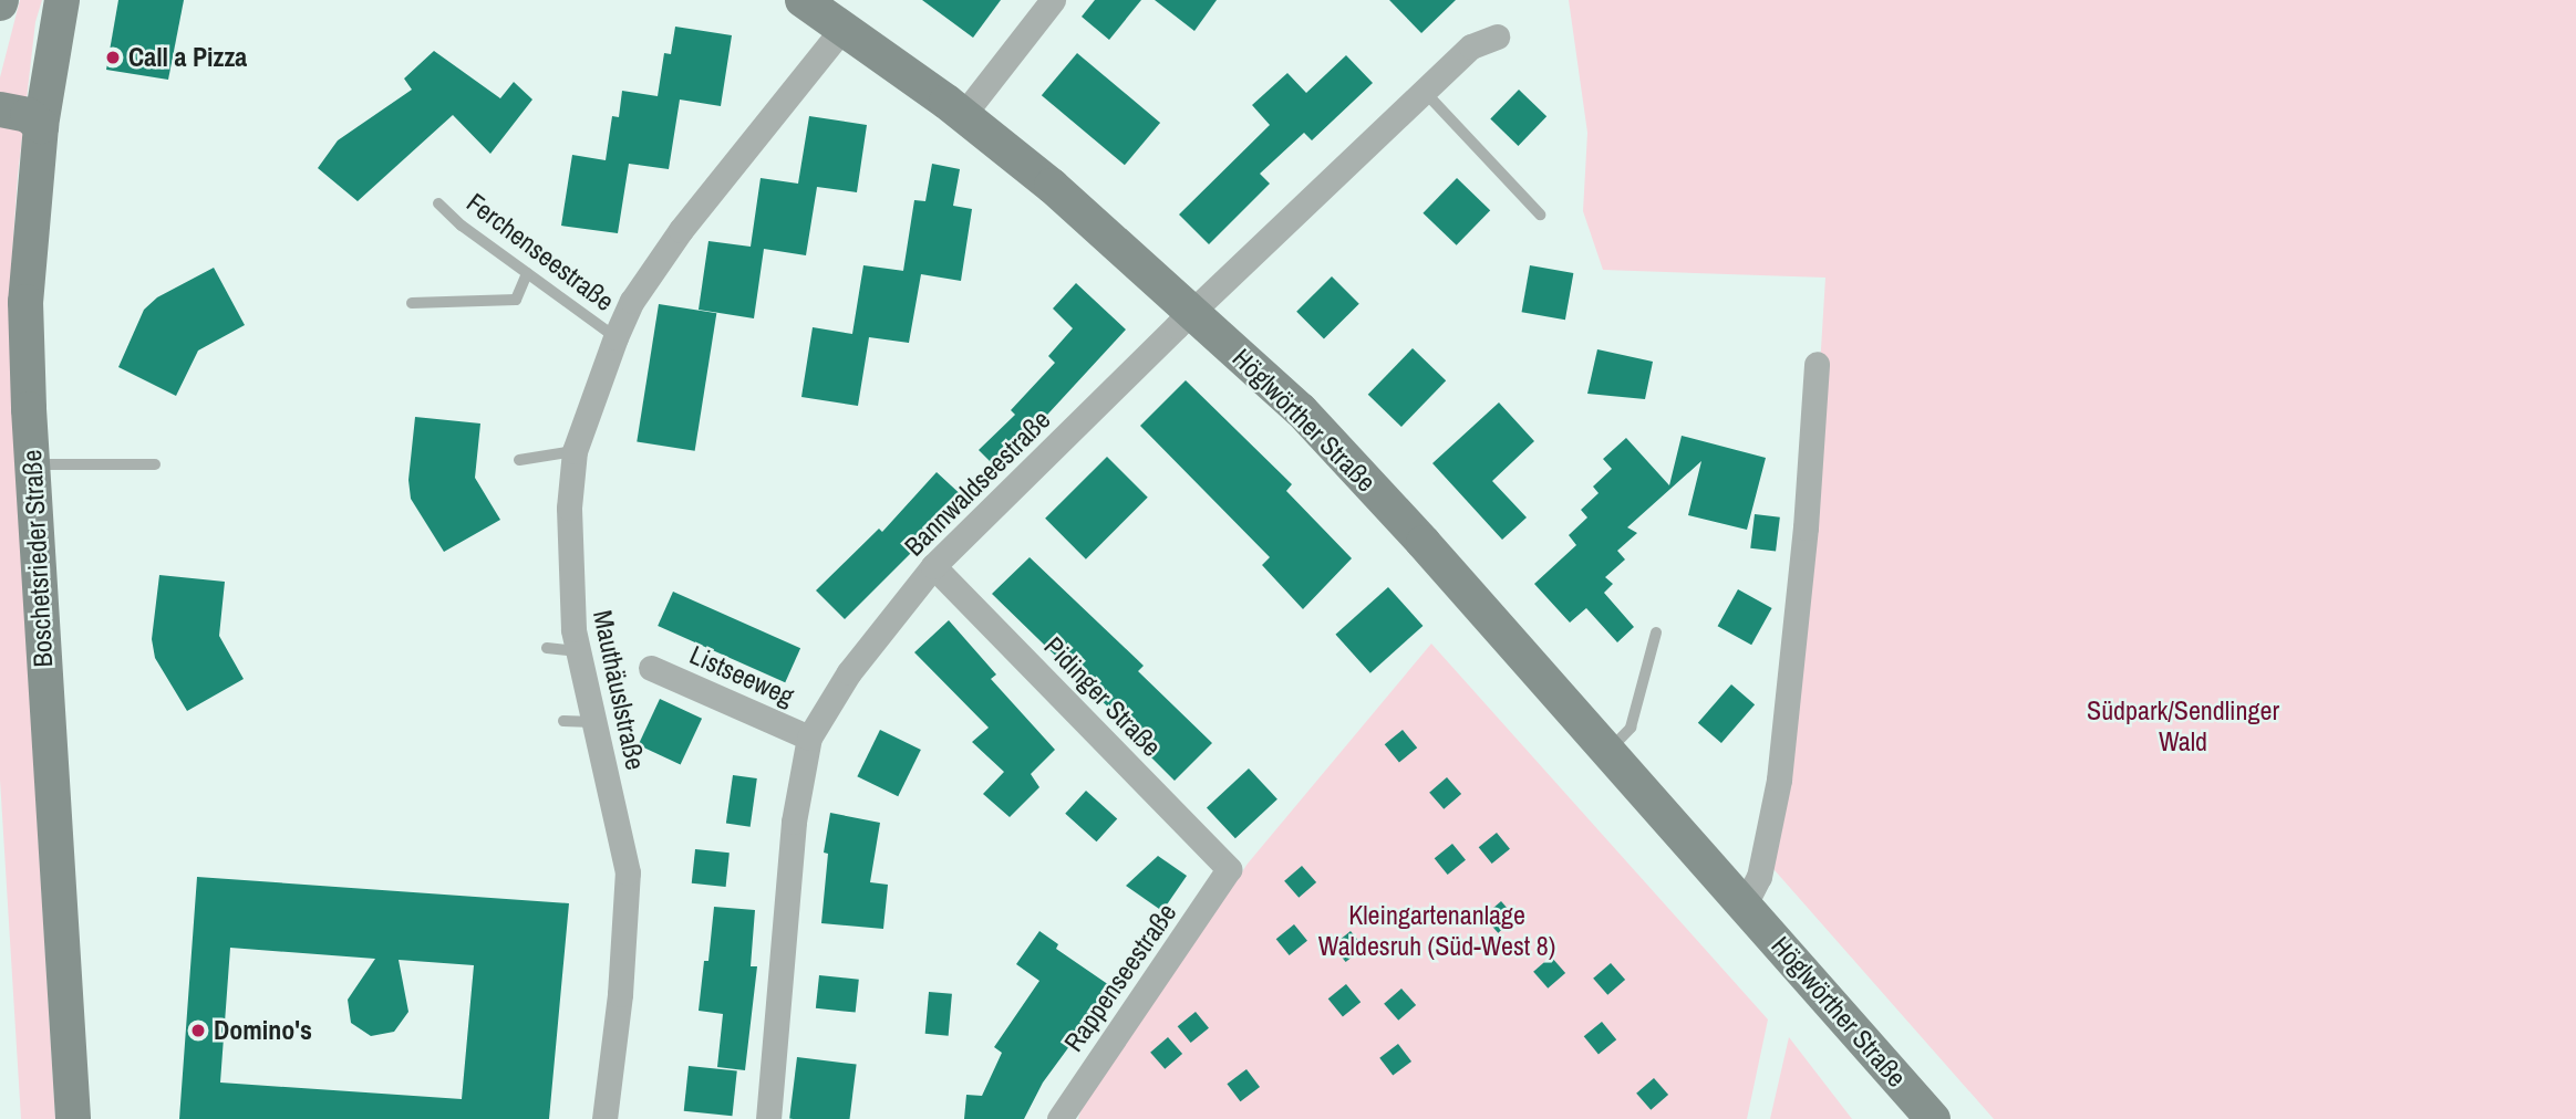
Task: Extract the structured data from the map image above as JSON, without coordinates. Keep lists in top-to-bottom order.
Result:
{
  "streets": {
    "street": [
      "Höglwörther Straße",
      "Bannwaldseestraße",
      "Boschetsrieder Straße",
      "Listseeweg",
      "Mauthäuslstraße",
      "Pidinger Straße",
      "Rappenseestraße"
    ],
    "lane": ["Ferchenseestraße"]
  },
  "crossings": [
    ["Ferchenseestraße", "Mauthäuslstraße"],
    ["Höglwörther Straße", "Bannwaldseestraße"],
    ["Höglwörther Straße", "Mauthäuslstraße"],
    ["Bannwaldseestraße", "Listseeweg"],
    ["Bannwaldseestraße", "Pidinger Straße"],
    ["Pidinger Straße", "Rappenseestraße"]
  ],
  "parks": ["Südpark/Sendlinger Wald", "Kleingartenanlage Waldesruh (Süd-West 8)"],
  "places": ["Call a Pizza", "Domino's"]
}
